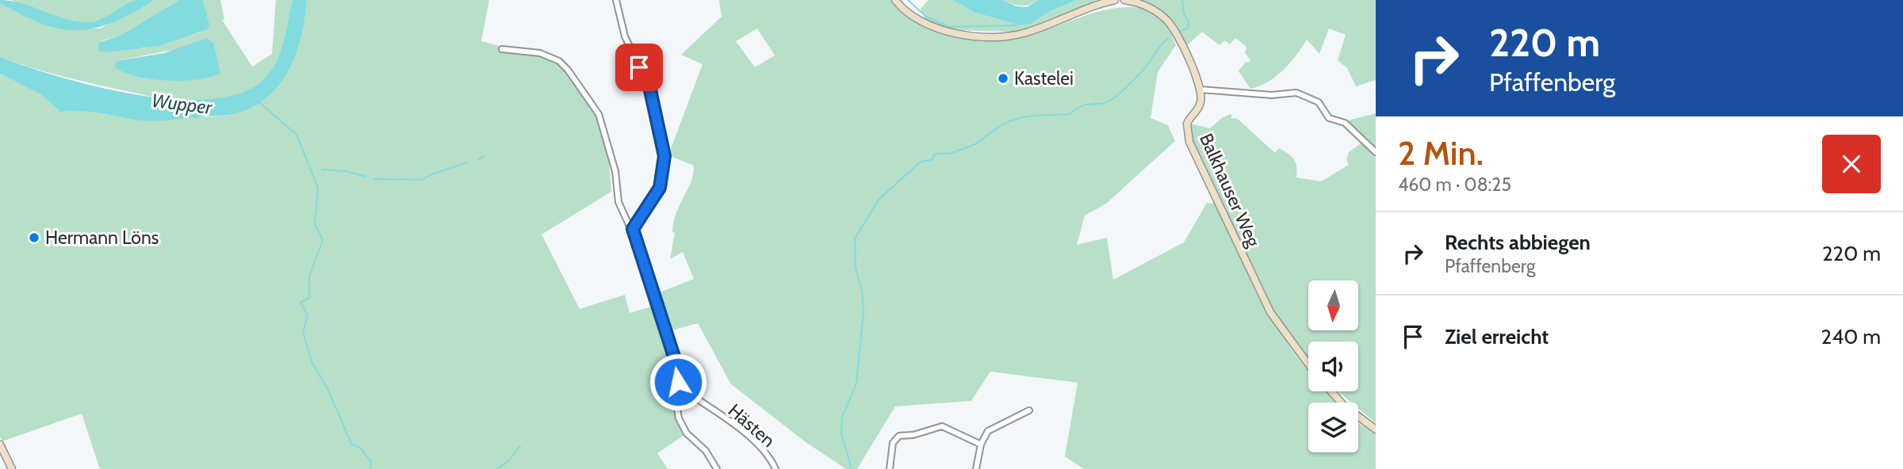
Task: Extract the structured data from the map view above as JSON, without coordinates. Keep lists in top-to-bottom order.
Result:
{
  "streets": {
    "main road": ["Balkhauser Weg"],
    "street": ["Hästen"]
  },
  "water": ["Wupper"],
  "places": ["Kastelei", "Hermann Löns"],
  "north": "bottom",
  "page": {
    "turn": ["220 m", "Pfaffenberg"],
    "heading": ["2 Min.", "460 m · 08:25"],
    "list": [
      {
        "name": "Rechts abbiegen",
        "note": "Pfaffenberg",
        "value": "220 m"
      },
      {
        "name": "Ziel erreicht",
        "value": "240 m"
      }
    ]
  }
}
